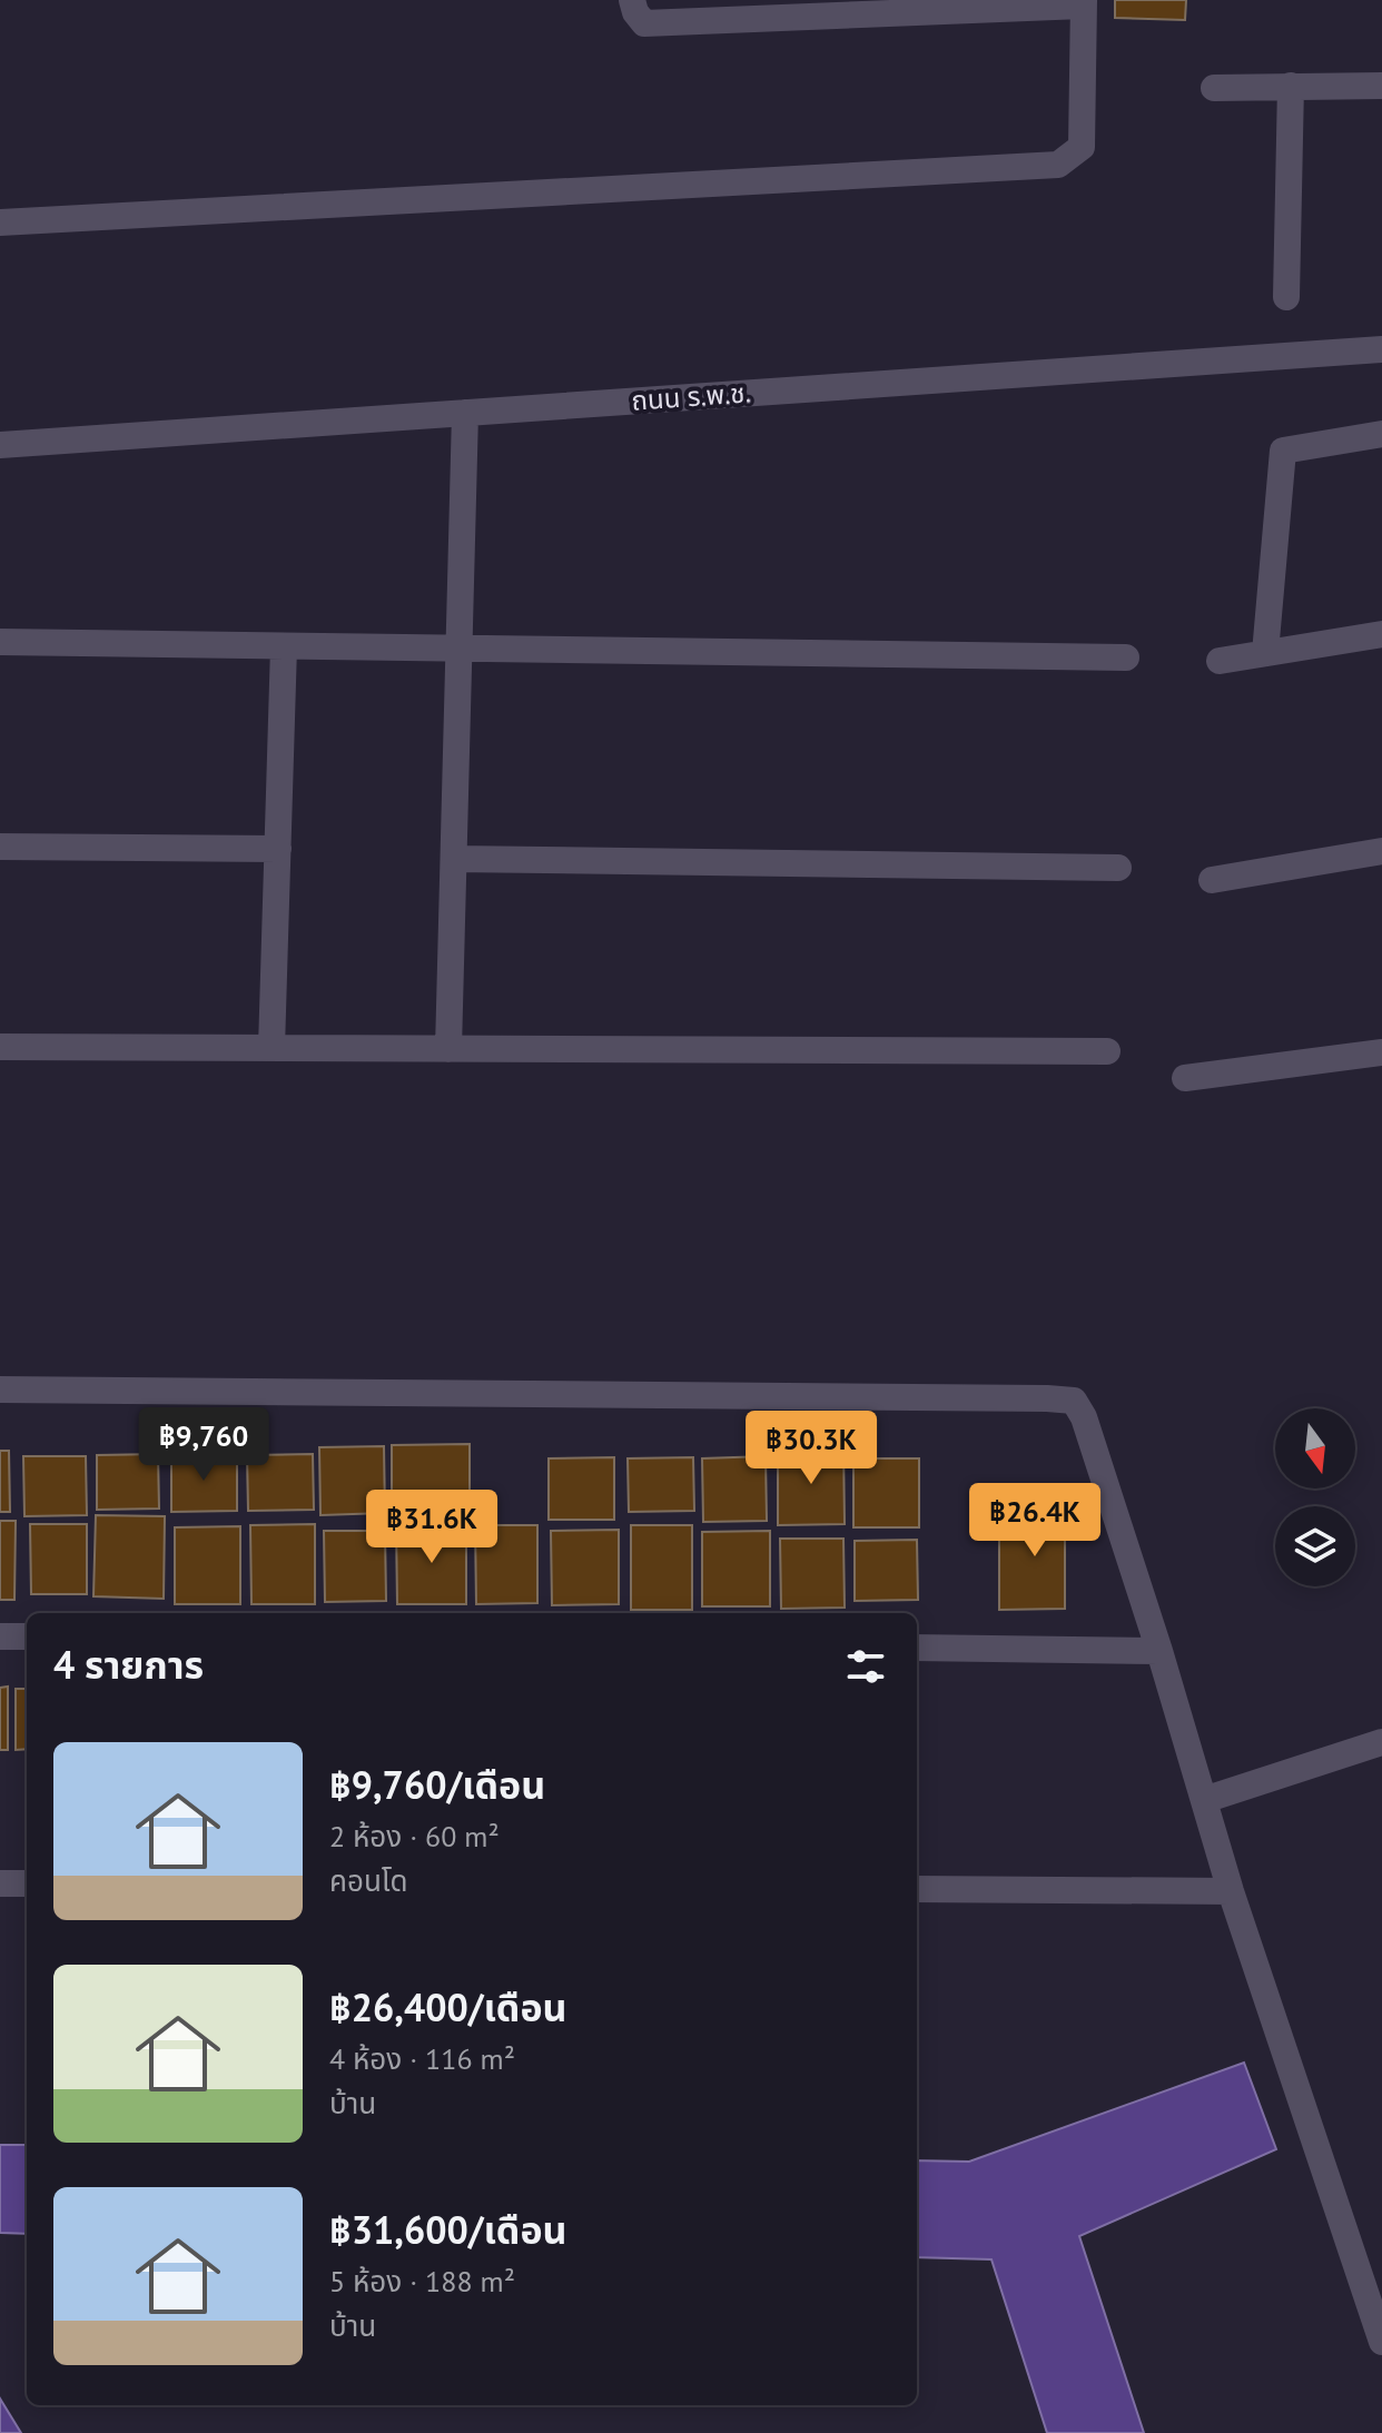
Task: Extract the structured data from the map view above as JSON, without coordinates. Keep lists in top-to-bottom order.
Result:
{
  "streets": {
    "street": ["ถนน ร.พ.ช."]
  },
  "north": "bottom",
  "page": {
    "price": [
      "฿9,760",
      "฿30.3K",
      "฿26.4K",
      "฿31.6K"
    ],
    "heading": "4 รายการ",
    "list": [
      {
        "name": "฿9,760/เดือน",
        "note": "2 ห้อง · 60 m² · คอนโด"
      },
      {
        "name": "฿26,400/เดือน",
        "note": "4 ห้อง · 116 m² · บ้าน"
      },
      {
        "name": "฿31,600/เดือน",
        "note": "5 ห้อง · 188 m² · บ้าน"
      }
    ]
  }
}
